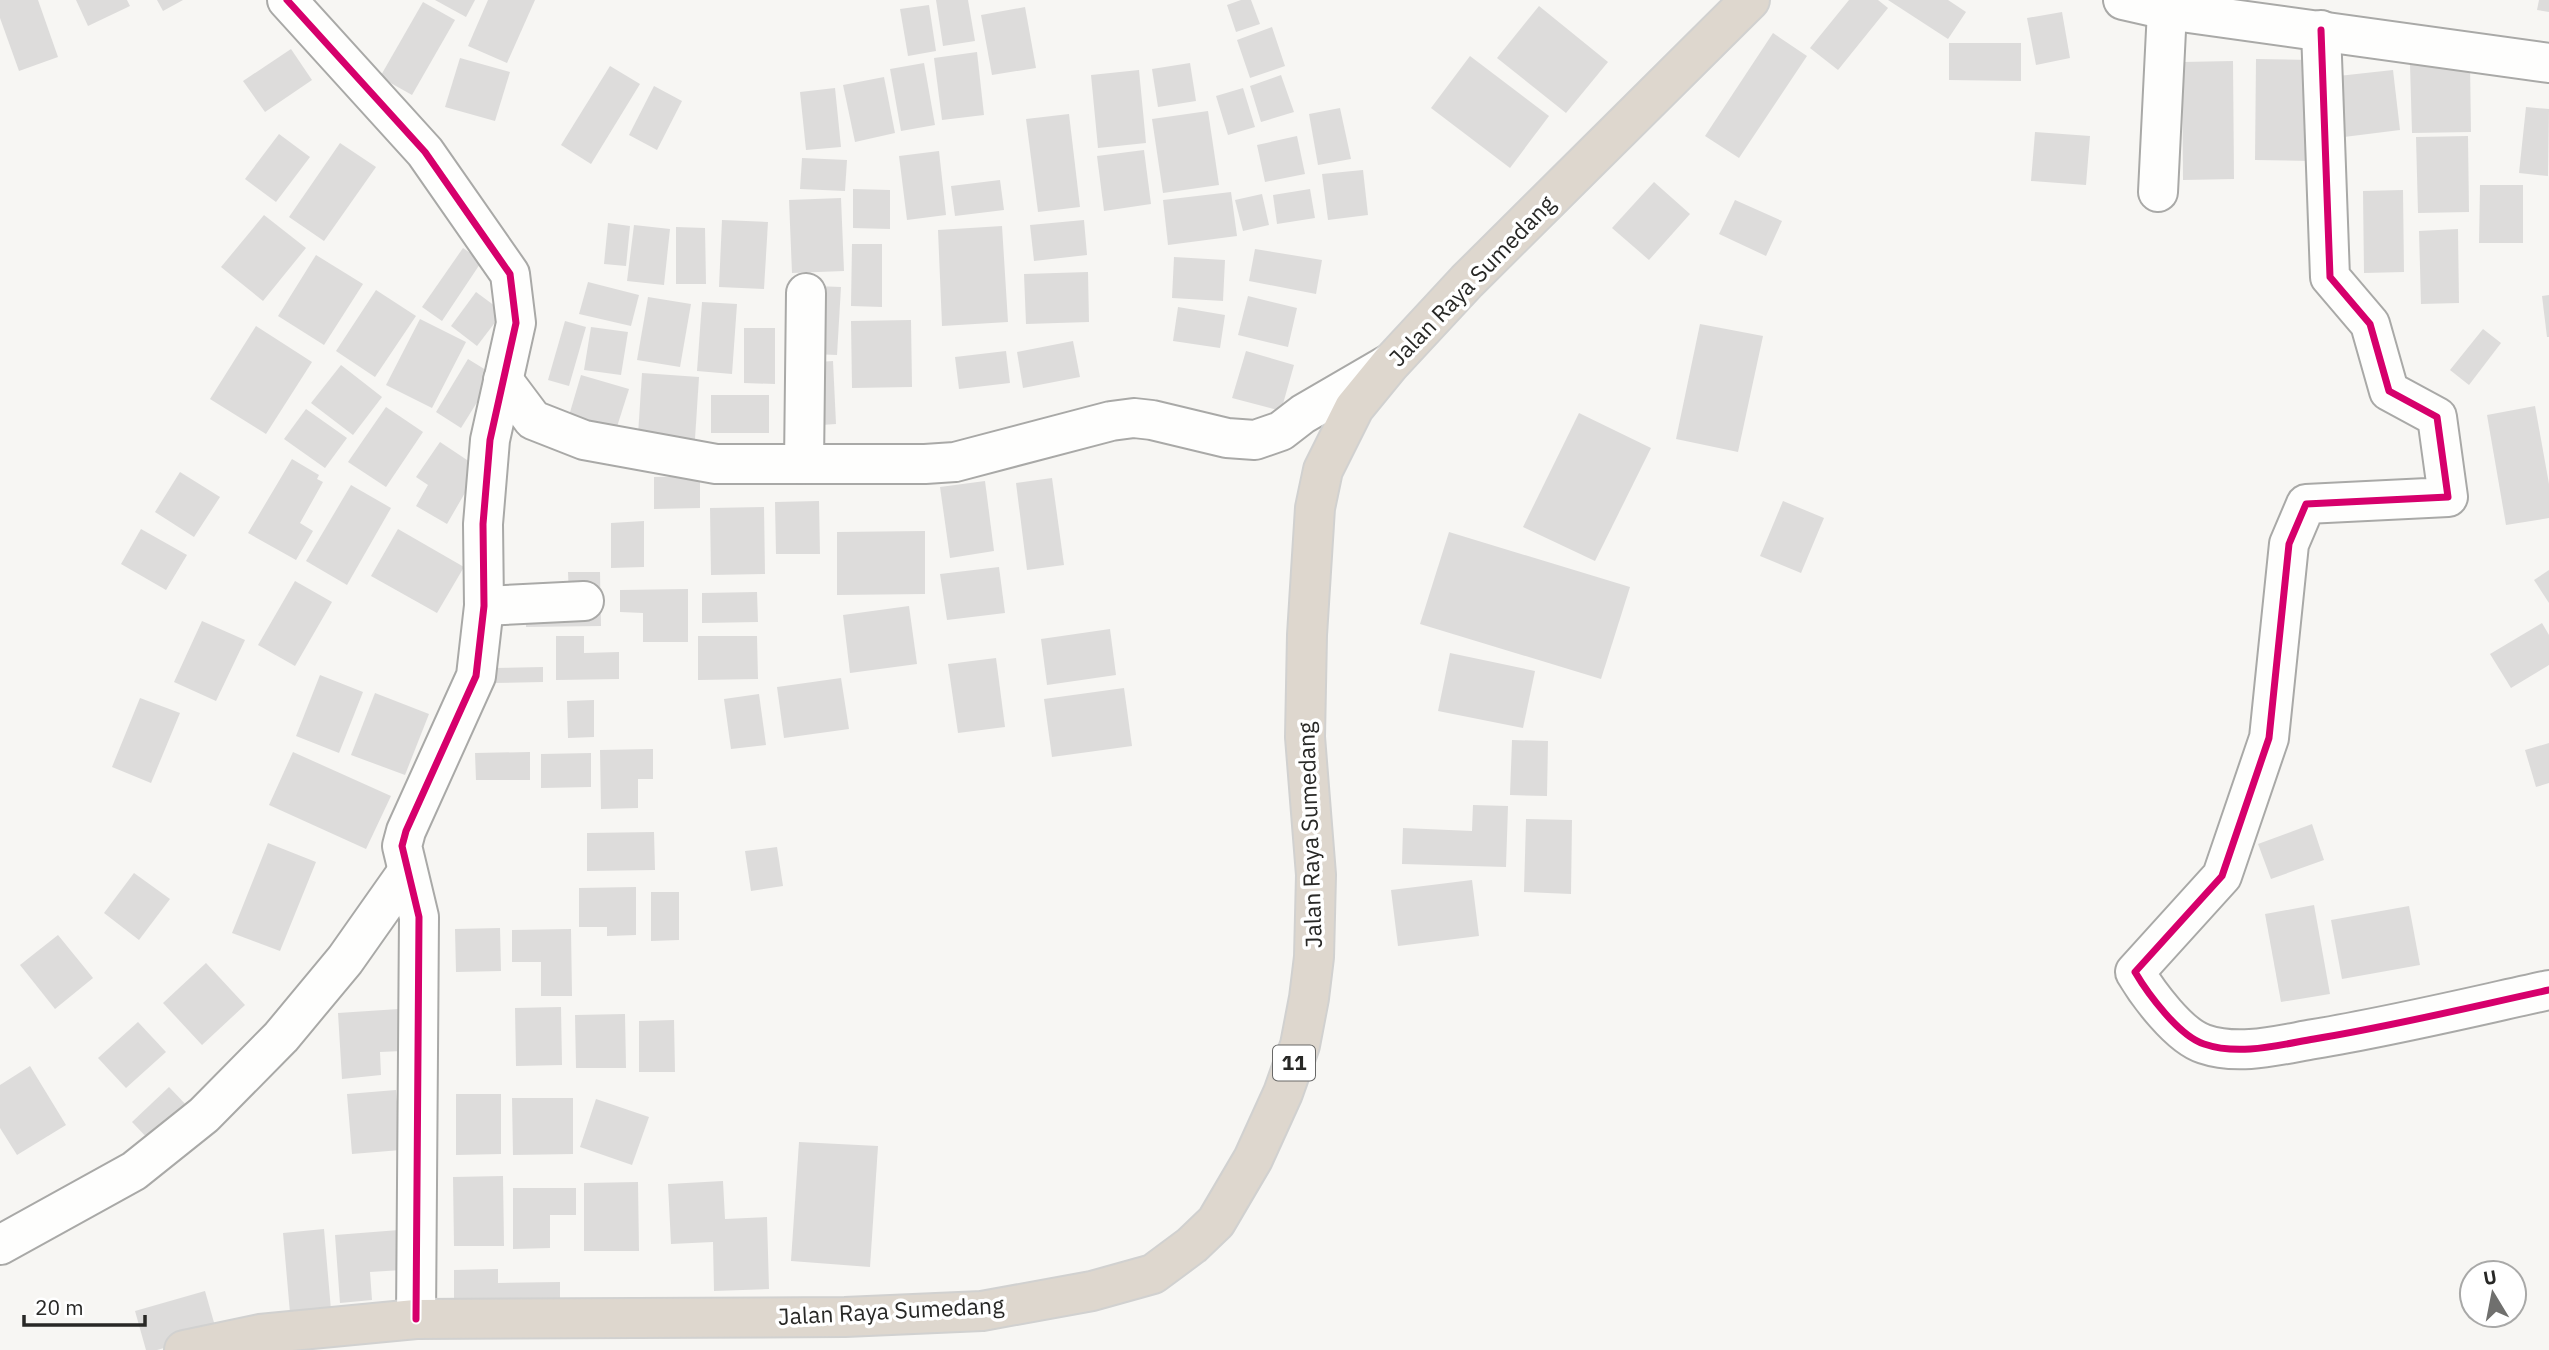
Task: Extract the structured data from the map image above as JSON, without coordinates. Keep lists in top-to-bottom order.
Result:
{
  "streets": {
    "highway": ["Jalan Raya Sumedang", "11"]
  },
  "scale_bar": "20 m",
  "north": "top"
}
